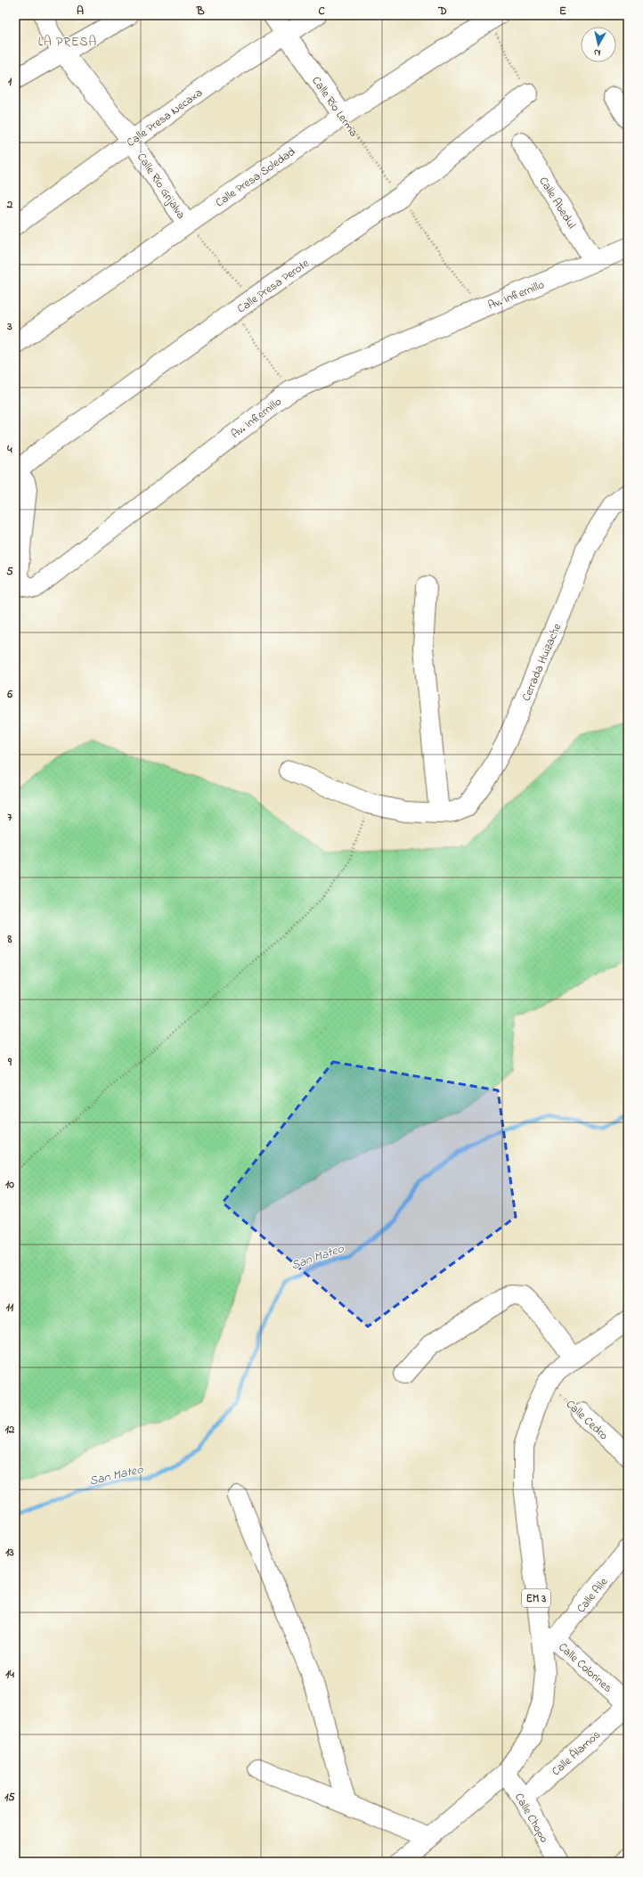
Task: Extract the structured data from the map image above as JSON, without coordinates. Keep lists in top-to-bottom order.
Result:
{
  "streets": {
    "street": [
      "Calle Río Lerma",
      "Calle Presa Necaxa",
      "Calle Presa Soledad",
      "Calle Río Grijalva",
      "Calle Abedul",
      "Calle Presa Perote",
      "Av. Infiernillo",
      "Cerrada Huizache",
      "Calle Cedro",
      "Calle Aile",
      "EM 3",
      "Calle Colorines",
      "Calle Álamos",
      "Calle Chopo"
    ]
  },
  "crossings": [
    ["Calle Río Lerma", "Calle Presa Necaxa"],
    ["Calle Río Lerma", "Calle Presa Soledad"],
    ["Calle Río Lerma", "Calle Presa Perote"],
    ["Calle Río Lerma", "Av. Infiernillo"],
    ["Calle Presa Necaxa", "Calle Río Grijalva"],
    ["Calle Presa Soledad", "Calle Río Grijalva"],
    ["Calle Río Grijalva", "Calle Presa Perote"],
    ["Calle Abedul", "Av. Infiernillo"],
    ["Calle Presa Perote", "Av. Infiernillo"],
    ["Calle Cedro", "EM 3"],
    ["Calle Aile", "EM 3"],
    ["Calle Aile", "Calle Colorines"],
    ["EM 3", "Calle Colorines"],
    ["EM 3", "Calle Chopo"],
    ["Calle Colorines", "Calle Álamos"],
    ["Calle Álamos", "Calle Chopo"]
  ],
  "districts": ["LA PRESA"],
  "water": ["San Mateo"],
  "north": "bottom",
  "grid": {
    "columns": [
      "A",
      "B",
      "C",
      "D",
      "E"
    ],
    "rows": [
      "1",
      "2",
      "3",
      "4",
      "5",
      "6",
      "7",
      "8",
      "9",
      "10",
      "11",
      "12",
      "13",
      "14",
      "15"
    ]
  }
}
